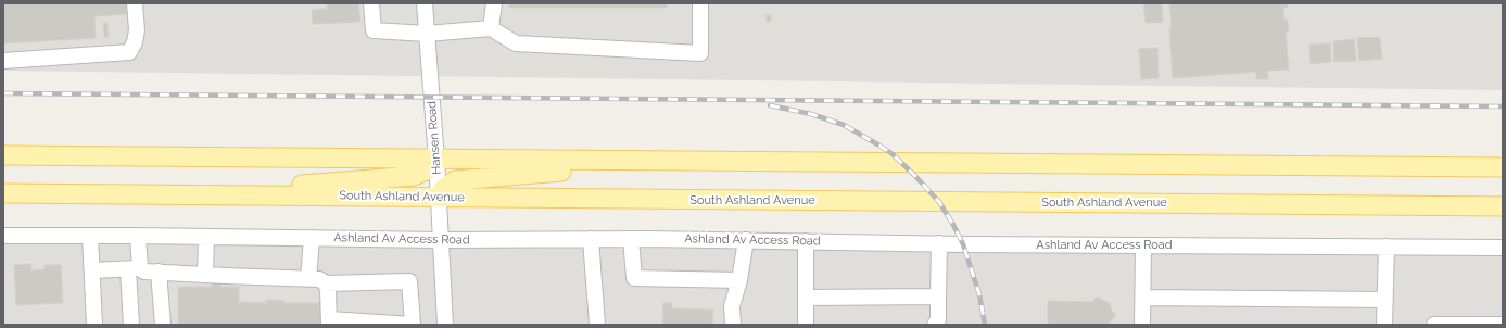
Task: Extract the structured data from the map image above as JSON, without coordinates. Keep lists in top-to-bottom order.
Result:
{
  "streets": {
    "main road": ["South Ashland Avenue"],
    "street": ["Hansen Road", "Ashland Av Access Road"]
  },
  "crossings": [
    ["Hansen Road", "South Ashland Avenue"],
    ["Hansen Road", "Ashland Av Access Road"]
  ]
}
